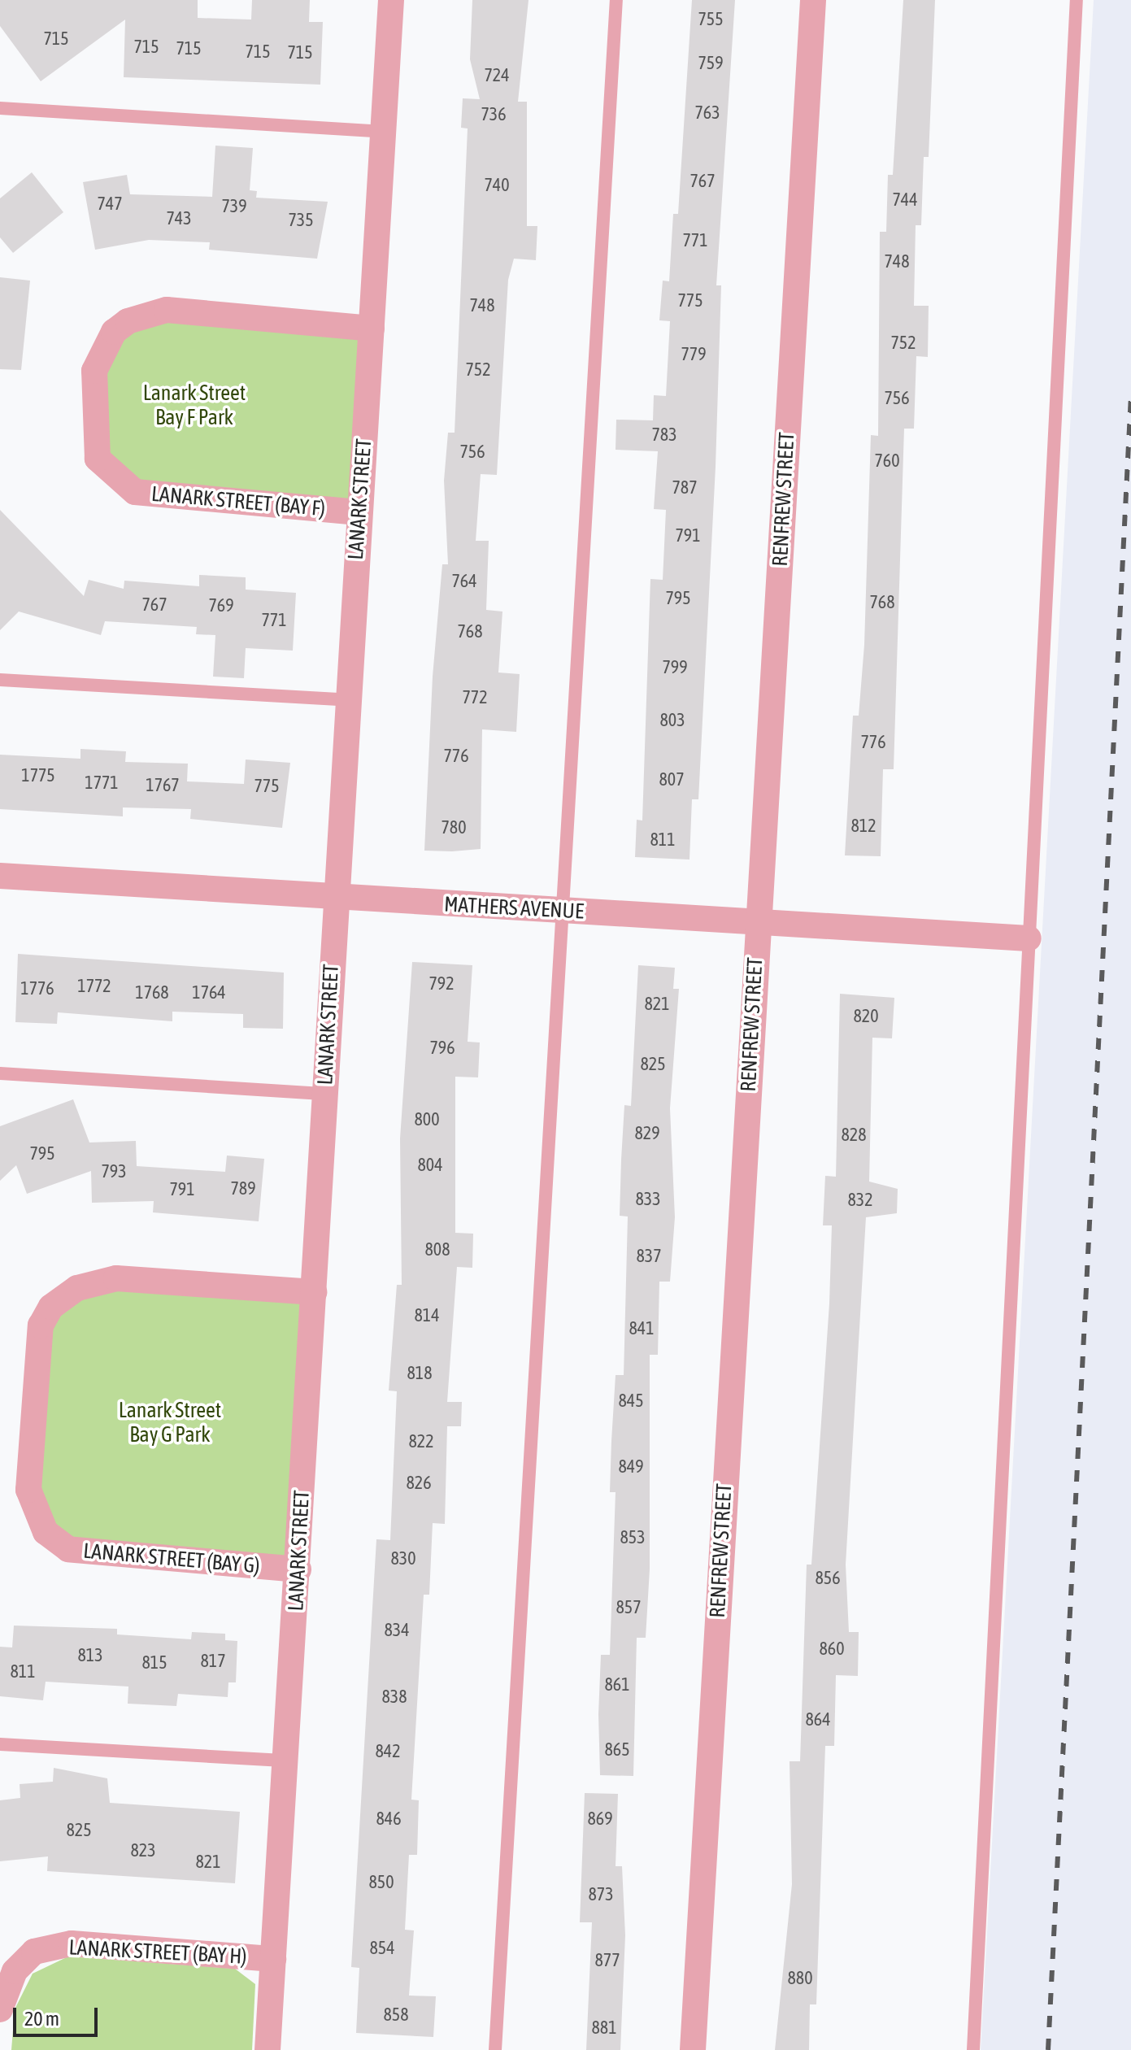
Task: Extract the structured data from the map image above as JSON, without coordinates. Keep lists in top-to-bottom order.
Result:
{
  "streets": {
    "street": [
      "LANARK STREET",
      "RENFREW STREET",
      "LANARK STREET (BAY F)",
      "MATHERS AVENUE",
      "LANARK STREET (BAY G)",
      "LANARK STREET (BAY H)"
    ]
  },
  "crossings": [
    ["LANARK STREET", "LANARK STREET (BAY F)"],
    ["LANARK STREET", "MATHERS AVENUE"],
    ["LANARK STREET", "LANARK STREET (BAY G)"],
    ["LANARK STREET", "LANARK STREET (BAY H)"],
    ["RENFREW STREET", "MATHERS AVENUE"]
  ],
  "parks": ["Lanark Street Bay F Park", "Lanark Street Bay G Park"],
  "house_numbers": [
    "755",
    "715",
    "715",
    "715",
    "715",
    "715",
    "759",
    "724",
    "763",
    "736",
    "767",
    "740",
    "744",
    "747",
    "739",
    "743",
    "735",
    "771",
    "748",
    "775",
    "748",
    "752",
    "779",
    "752",
    "756",
    "783",
    "756",
    "760",
    "787",
    "791",
    "764",
    "795",
    "768",
    "767",
    "769",
    "771",
    "768",
    "799",
    "772",
    "803",
    "776",
    "776",
    "1775",
    "807",
    "1771",
    "1767",
    "775",
    "812",
    "780",
    "811",
    "792",
    "1772",
    "1776",
    "1768",
    "1764",
    "821",
    "820",
    "796",
    "825",
    "800",
    "829",
    "828",
    "795",
    "804",
    "793",
    "789",
    "791",
    "833",
    "832",
    "808",
    "837",
    "814",
    "841",
    "818",
    "845",
    "822",
    "849",
    "826",
    "853",
    "830",
    "856",
    "857",
    "834",
    "860",
    "813",
    "817",
    "815",
    "811",
    "861",
    "838",
    "864",
    "865",
    "842",
    "846",
    "869",
    "825",
    "823",
    "821",
    "850",
    "873",
    "854",
    "877",
    "880",
    "858",
    "881"
  ],
  "scale_bar": "20 m"
}
